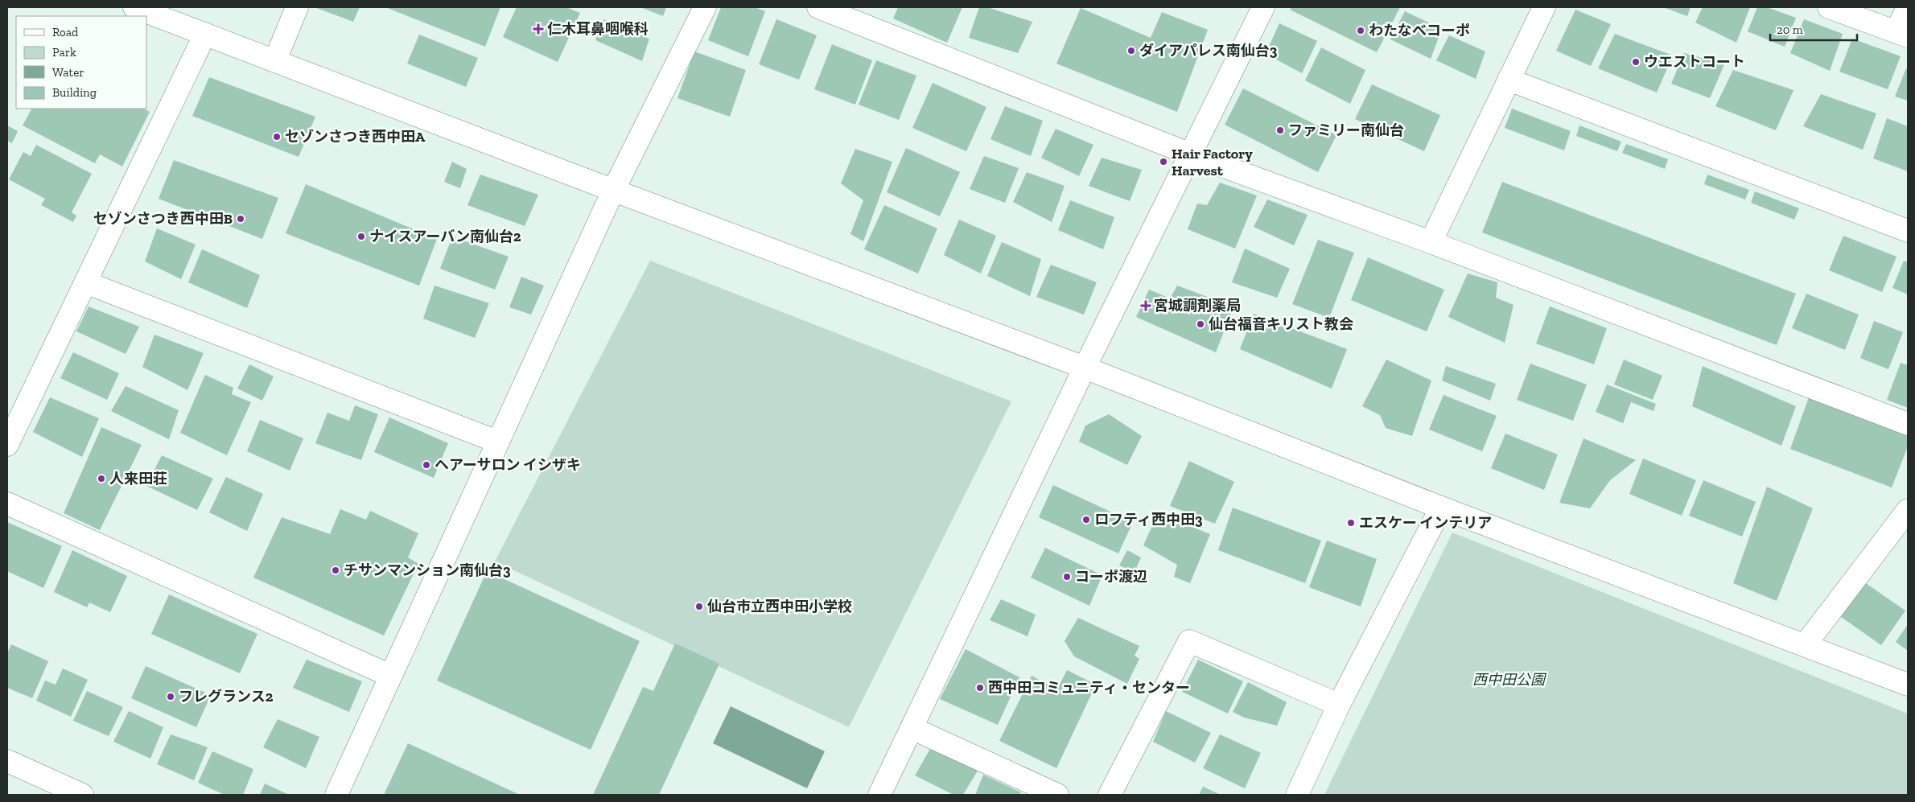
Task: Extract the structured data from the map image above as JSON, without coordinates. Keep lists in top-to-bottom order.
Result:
{
  "parks": ["西中田公園"],
  "places": {
    "health": ["仁木耳鼻咽喉科", "宮城調剤薬局"],
    "other": [
      "わたなべコーポ",
      "ダイアパレス南仙台3",
      "ウエストコート",
      "ファミリー南仙台",
      "セゾンさつき西中田A",
      "Hair Factory Harvest",
      "セゾンさつき西中田B",
      "ナイスアーバン南仙台2",
      "仙台福音キリスト教会",
      "ヘアーサロン イシザキ",
      "人来田荘",
      "ロフティ西中田3",
      "エスケー インテリア",
      "チサンマンション南仙台3",
      "コーポ渡辺",
      "仙台市立西中田小学校",
      "西中田コミュニティ・センター",
      "フレグランス2"
    ]
  },
  "legend": [
    "Road",
    "Park",
    "Water",
    "Building"
  ],
  "scale_bar": "20 m"
}
